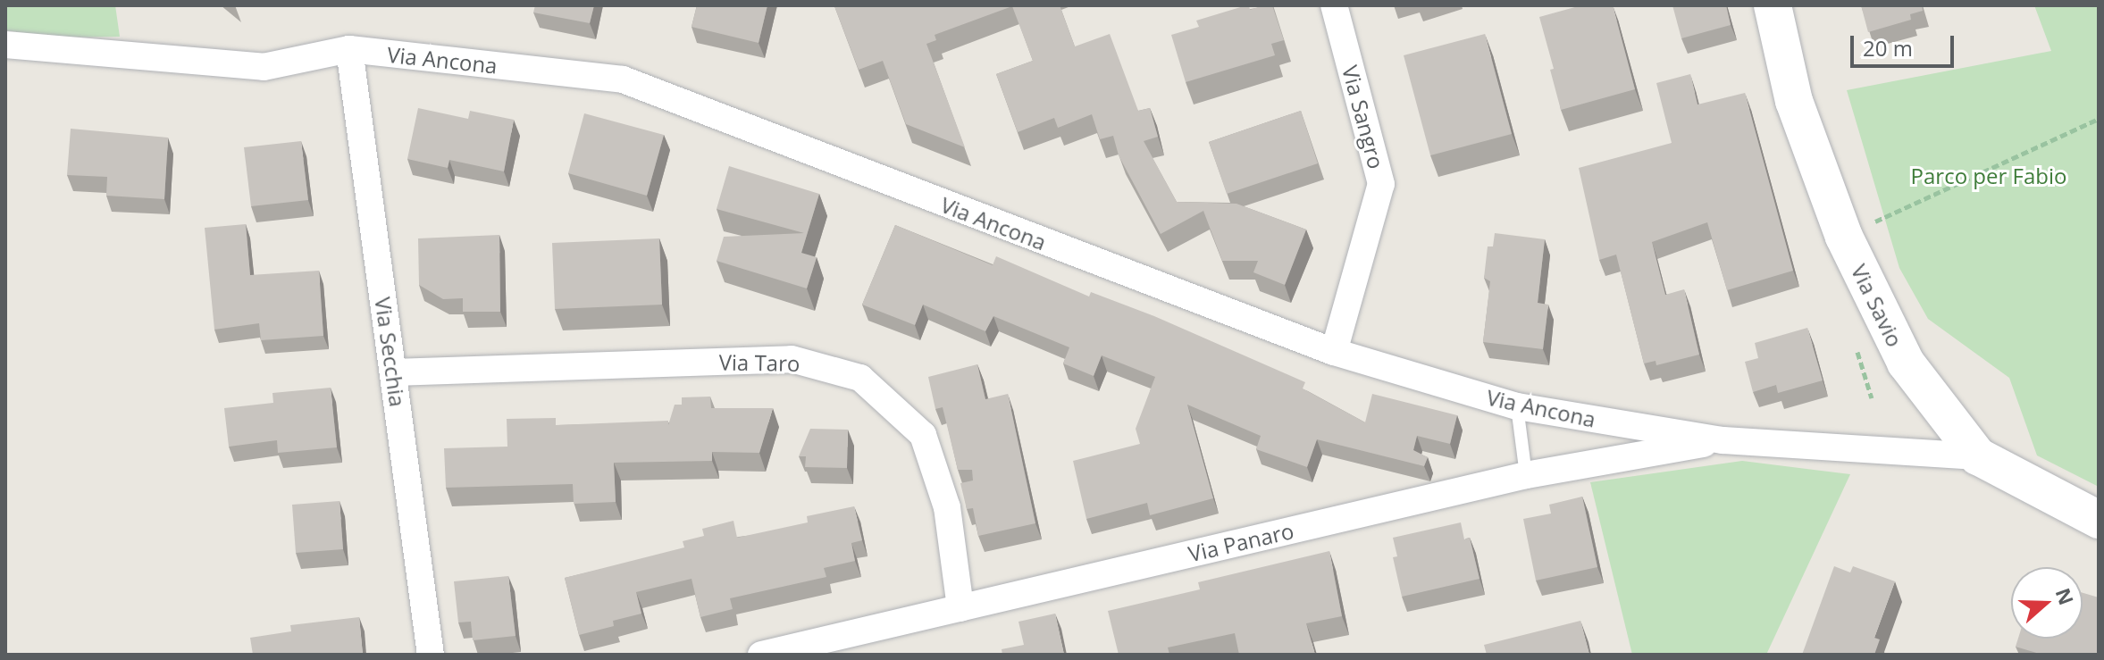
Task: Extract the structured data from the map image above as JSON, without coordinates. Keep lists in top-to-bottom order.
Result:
{
  "streets": {
    "street": [
      "Via Ancona",
      "Via Sangro",
      "Via Savio",
      "Via Secchia",
      "Via Taro",
      "Via Panaro"
    ]
  },
  "crossings": [
    ["Via Ancona", "Via Sangro"],
    ["Via Ancona", "Via Savio"],
    ["Via Ancona", "Via Secchia"],
    ["Via Ancona", "Via Panaro"],
    ["Via Secchia", "Via Taro"],
    ["Via Taro", "Via Panaro"]
  ],
  "parks": ["Parco per Fabio"],
  "scale_bar": "20 m",
  "north": "right"
}
